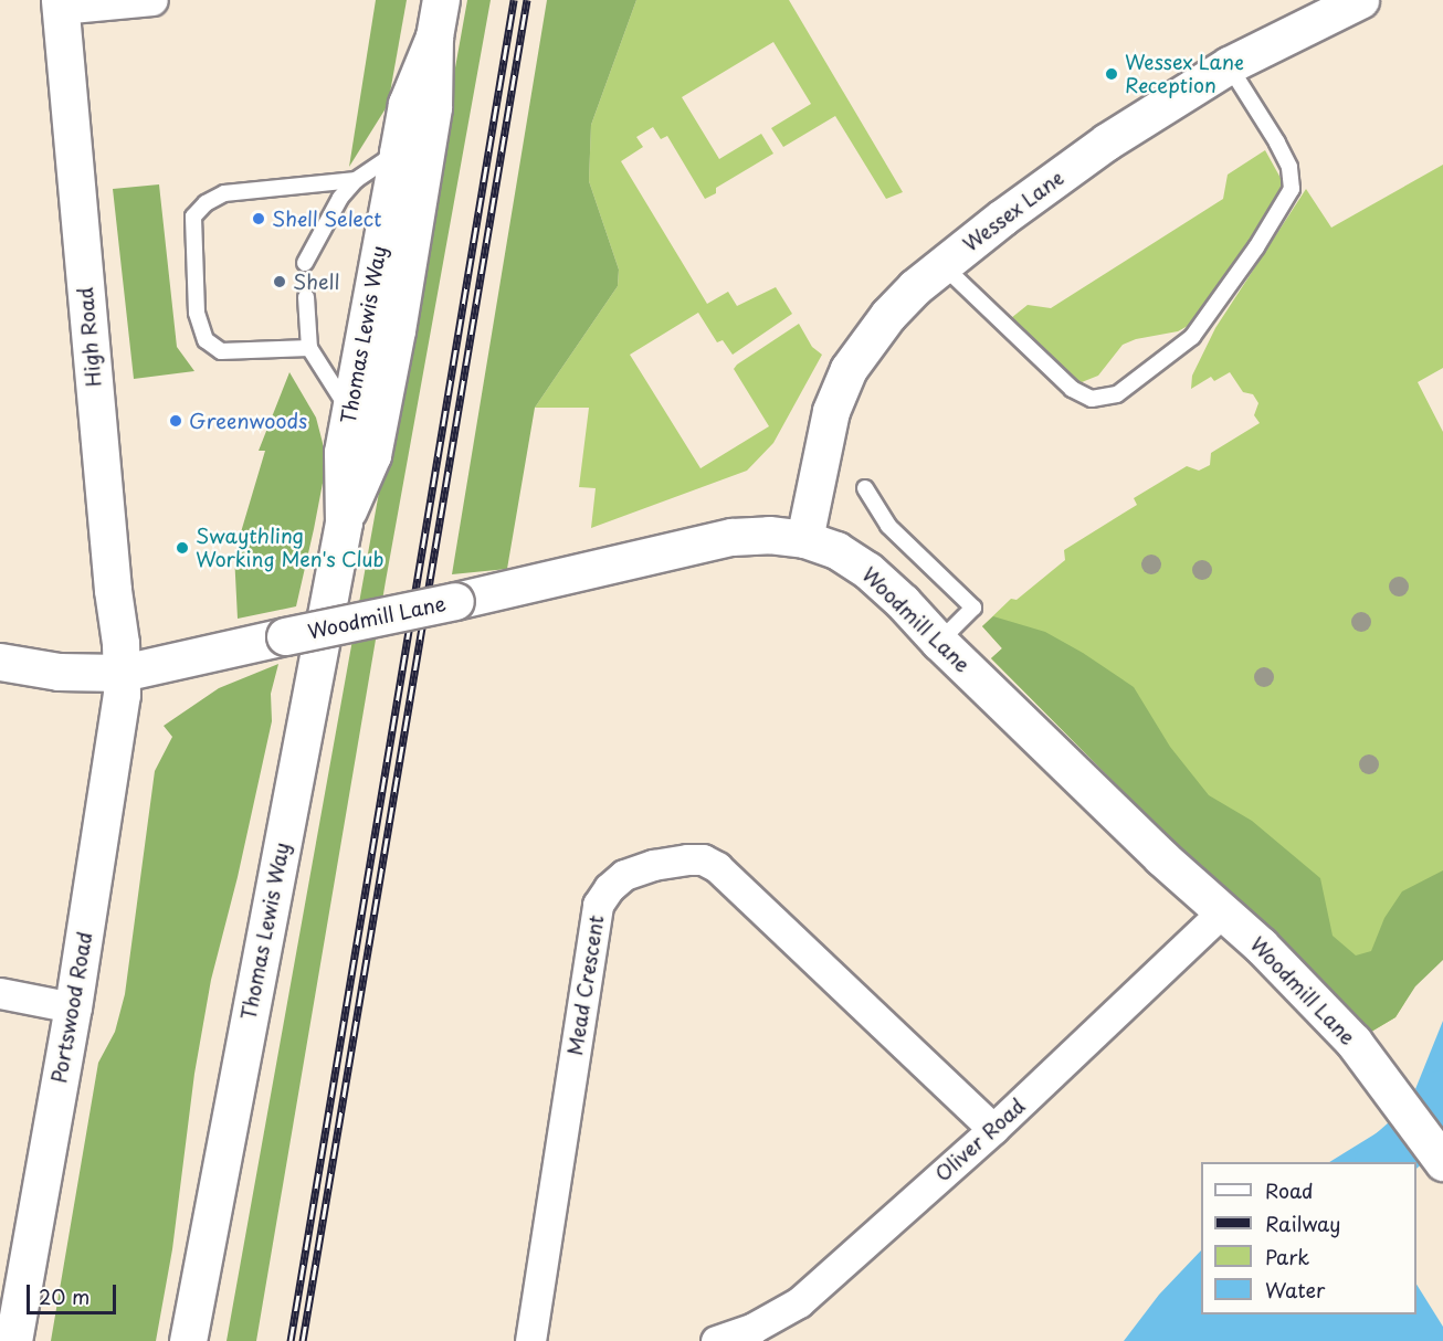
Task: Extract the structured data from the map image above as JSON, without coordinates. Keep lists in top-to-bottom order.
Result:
{
  "streets": {
    "street": [
      "Wessex Lane",
      "Thomas Lewis Way",
      "High Road",
      "Woodmill Lane",
      "Mead Crescent",
      "Portswood Road",
      "Oliver Road"
    ]
  },
  "crossings": [
    ["Wessex Lane", "Woodmill Lane"],
    ["High Road", "Woodmill Lane"],
    ["High Road", "Portswood Road"],
    ["Woodmill Lane", "Portswood Road"],
    ["Woodmill Lane", "Oliver Road"],
    ["Mead Crescent", "Oliver Road"]
  ],
  "places": [
    "Wessex Lane Reception",
    "Shell Select",
    "Shell",
    "Greenwoods",
    "Swaythling Working Men's Club"
  ],
  "legend": [
    "Road",
    "Railway",
    "Park",
    "Water"
  ],
  "scale_bar": "20 m"
}
